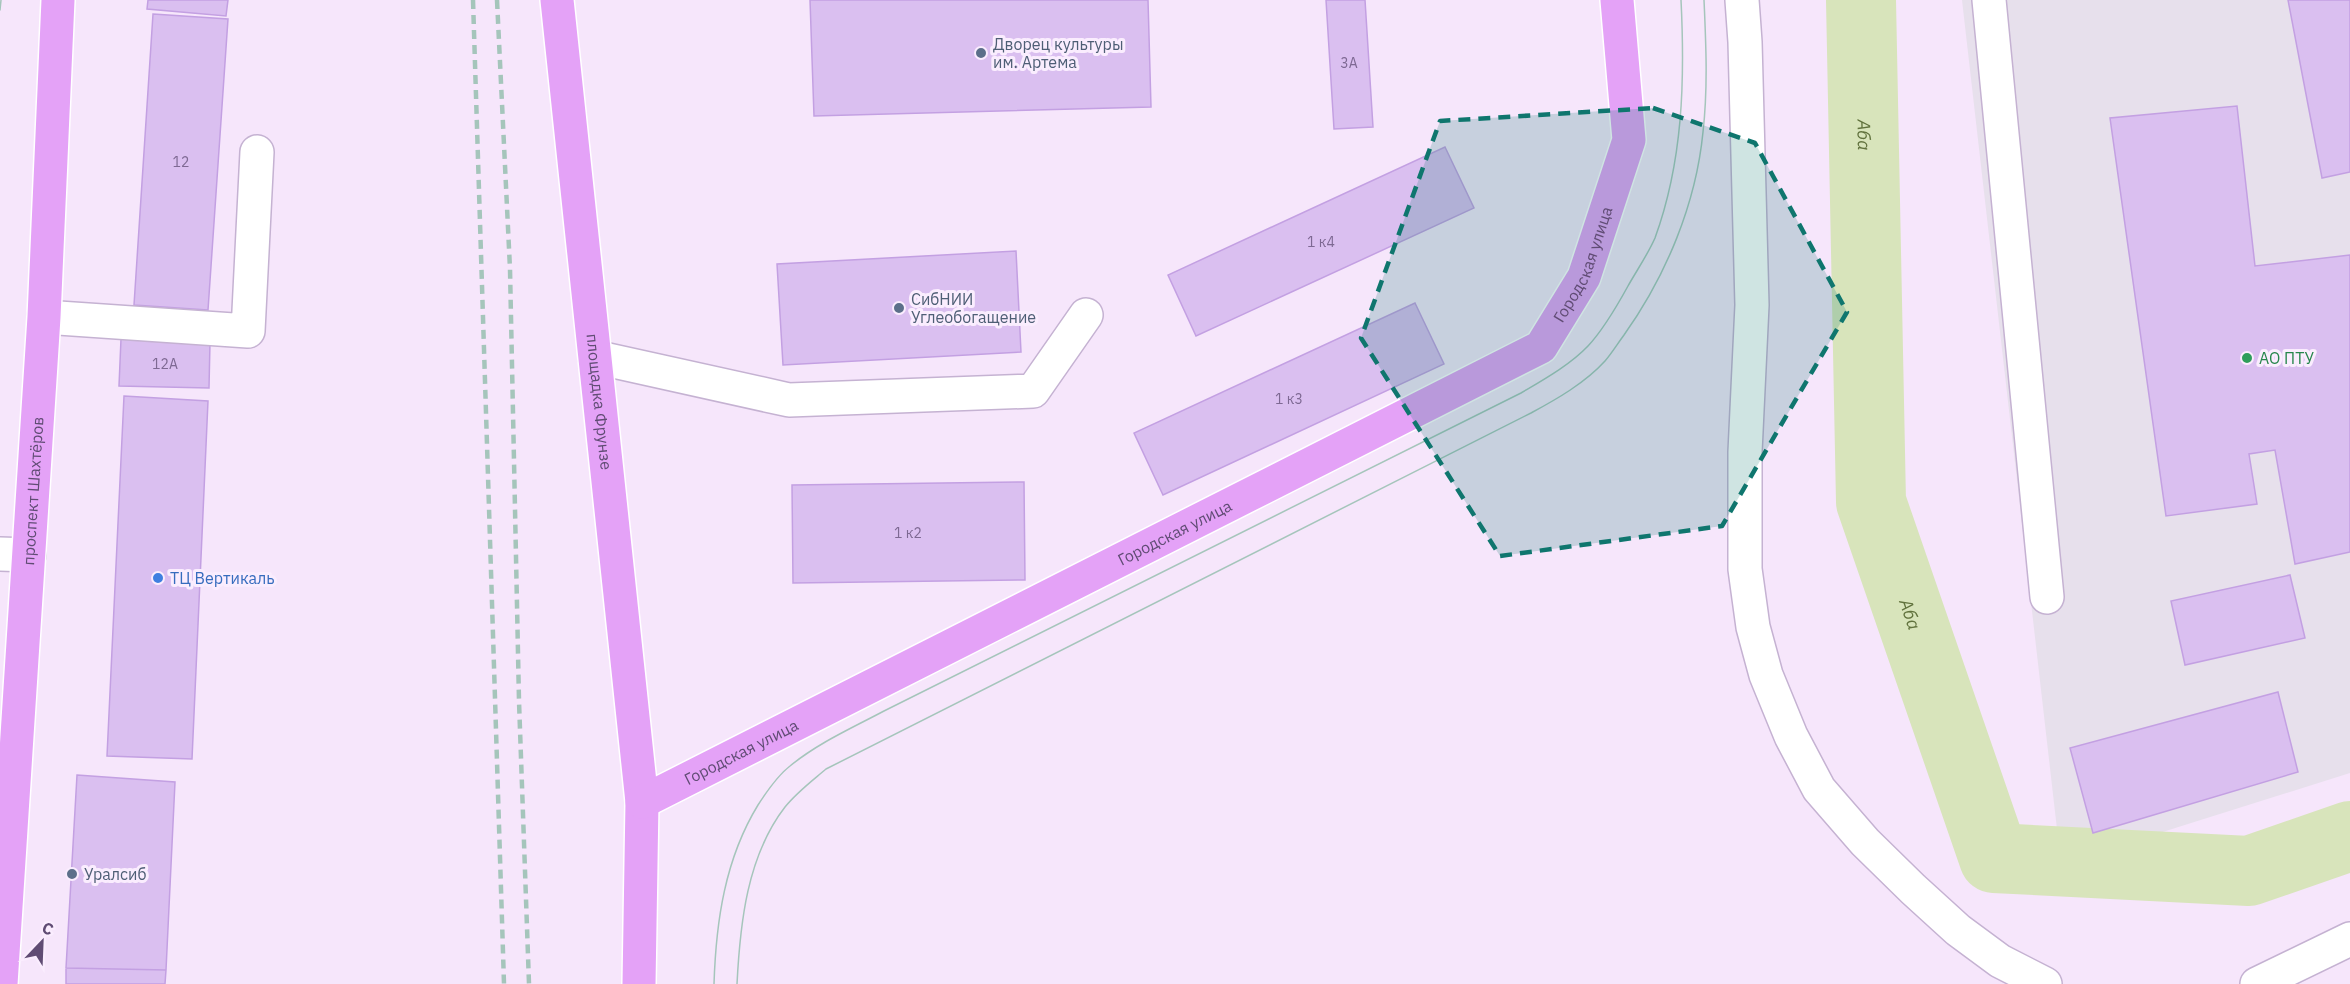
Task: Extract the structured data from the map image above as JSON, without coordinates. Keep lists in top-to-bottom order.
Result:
{
  "streets": {
    "main road": ["Городская улица", "площадка Фрунзе", "проспект Шахтёров"]
  },
  "crossings": [
    ["Городская улица", "площадка Фрунзе"]
  ],
  "water": ["Аба"],
  "places": [
    "Дворец культуры им. Артема",
    "СибНИИ Углеобогащение",
    "АО ПТУ",
    "ТЦ Вертикаль",
    "Уралсиб"
  ],
  "house_numbers": [
    "3А",
    "12",
    "1 к4",
    "12А",
    "1 к3",
    "1 к2"
  ],
  "north": "top right"
}
